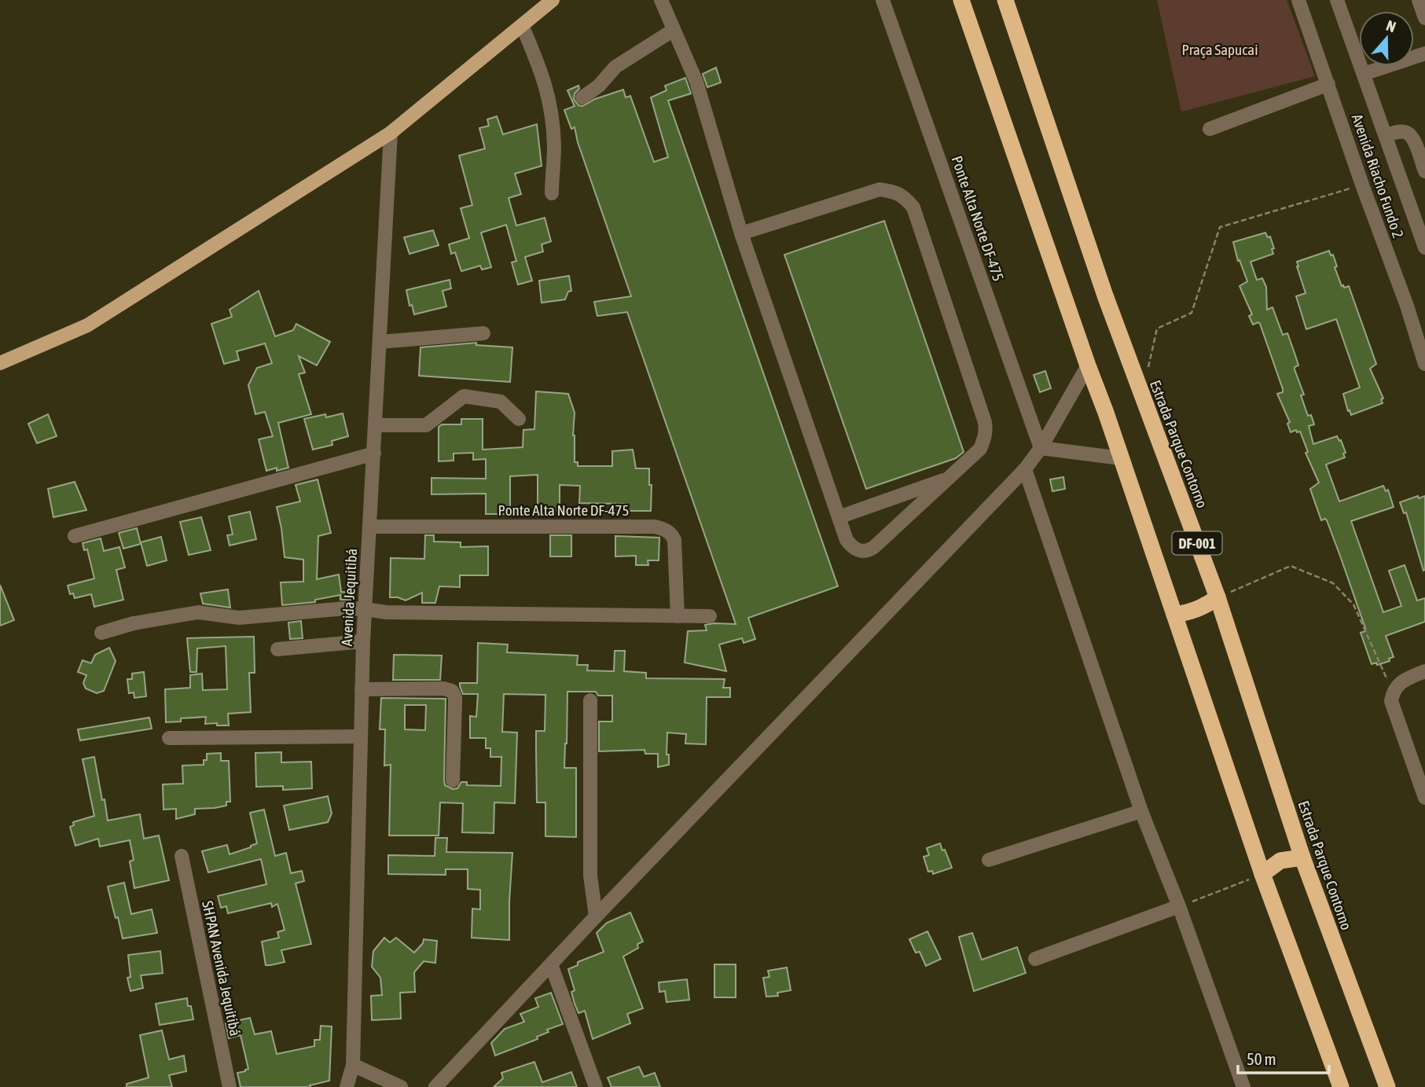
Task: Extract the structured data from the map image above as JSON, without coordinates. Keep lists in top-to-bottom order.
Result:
{
  "streets": {
    "highway": ["Estrada Parque Contorno", "DF-001"],
    "street": [
      "Avenida Riacho Fundo 2",
      "Ponte Alta Norte DF-475",
      "Avenida Jequitibá",
      "SHPAN Avenida Jequitibá"
    ]
  },
  "crossings": [
    ["Ponte Alta Norte DF-475", "Avenida Jequitibá"]
  ],
  "parks": ["Praça Sapucai"],
  "scale_bar": "50 m",
  "north": "top"
}
